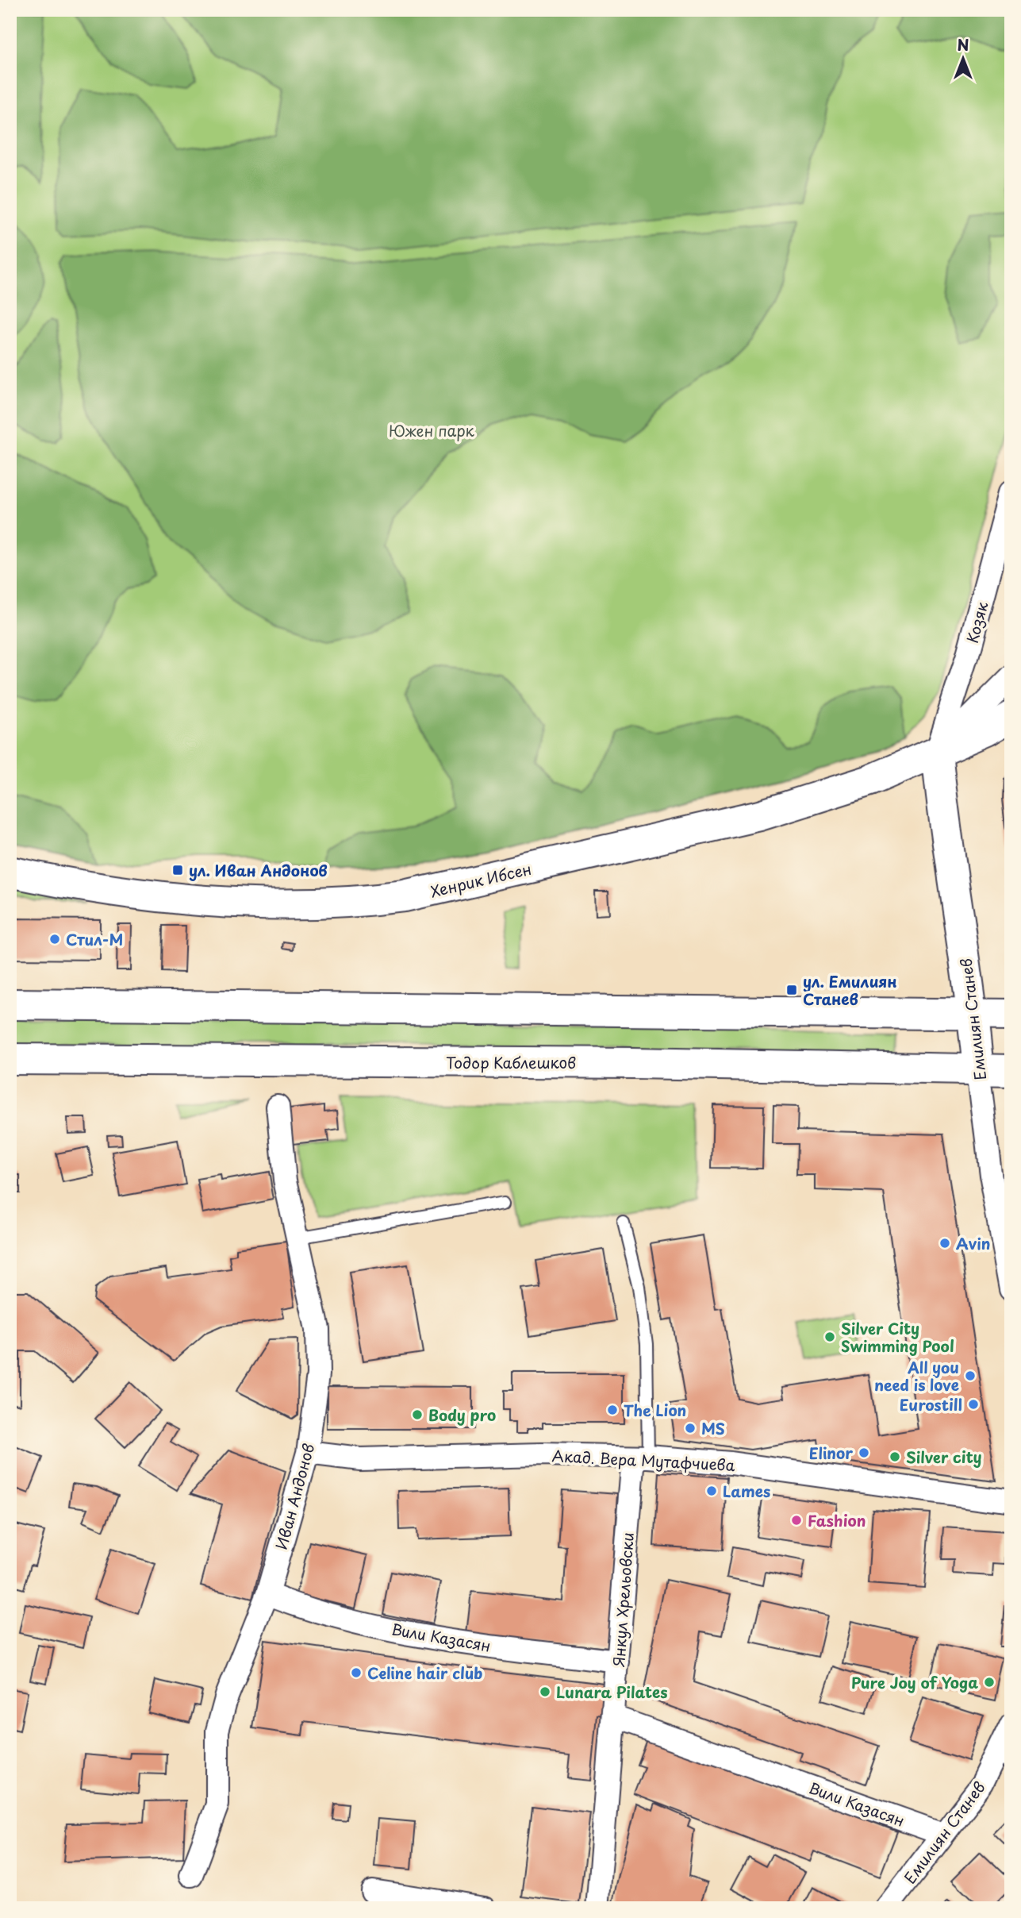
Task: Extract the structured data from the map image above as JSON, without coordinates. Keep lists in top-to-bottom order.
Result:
{
  "streets": {
    "main road": ["Хенрик Ибсен", "Емилиян Станев", "Тодор Каблешков"],
    "street": [
      "Козяк",
      "Акад. Вера Мутафчиева",
      "Иван Андонов",
      "Янкул Хрельовски",
      "Вили Казасян"
    ]
  },
  "crossings": [
    ["Козяк", "Хенрик Ибсен"],
    ["Козяк", "Емилиян Станев"],
    ["Хенрик Ибсен", "Емилиян Станев"],
    ["Емилиян Станев", "Тодор Каблешков"],
    ["Емилиян Станев", "Вили Казасян"],
    ["Акад. Вера Мутафчиева", "Иван Андонов"],
    ["Акад. Вера Мутафчиева", "Янкул Хрельовски"],
    ["Иван Андонов", "Вили Казасян"],
    ["Янкул Хрельовски", "Вили Казасян"]
  ],
  "parks": ["Южен парк"],
  "places": {
    "transit": ["ул. Иван Андонов", "ул. Емилиян Станев"],
    "other": [
      "Стил-М",
      "Avin",
      "Silver City Swimming Pool",
      "All you need is love",
      "Eurostill",
      "The Lion",
      "Body pro",
      "MS",
      "Elinor",
      "Silver city",
      "Lames",
      "Fashion",
      "Celine hair club",
      "Pure Joy of Yoga",
      "Lunara Pilates"
    ]
  },
  "north": "top"
}
